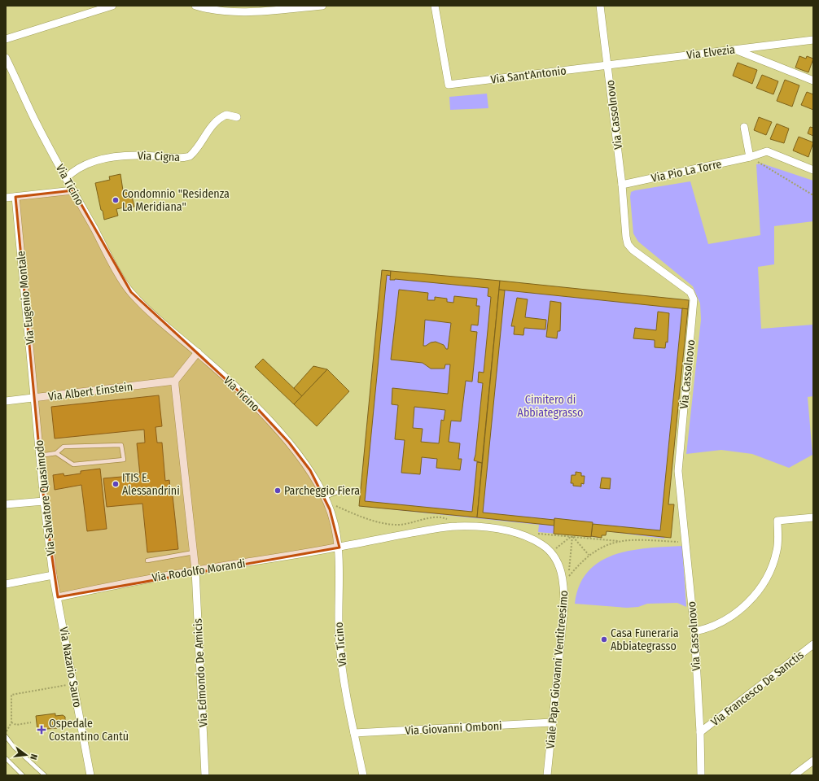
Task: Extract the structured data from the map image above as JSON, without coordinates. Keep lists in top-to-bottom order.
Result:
{
  "streets": {
    "street": [
      "Via Elvezia",
      "Via Sant'Antonio",
      "Via Cassolnovo",
      "Via Cigna",
      "Via Pio La Torre",
      "Via Ticino",
      "Via Eugenio Montale",
      "Via Albert Einstein",
      "Via Salvatore Quasimodo",
      "Via Rodolfo Morandi",
      "Via Nazario Sauro",
      "Viale Papa Giovanni Ventitreesimo",
      "Via Edmondo De Amicis",
      "Via Francesco De Sanctis",
      "Via Giovanni Omboni"
    ]
  },
  "crossings": [
    ["Via Elvezia", "Via Sant'Antonio"],
    ["Via Elvezia", "Via Cassolnovo"],
    ["Via Sant'Antonio", "Via Cassolnovo"],
    ["Via Cassolnovo", "Via Pio La Torre"],
    ["Via Cassolnovo", "Via Francesco De Sanctis"],
    ["Via Cigna", "Via Ticino"],
    ["Via Ticino", "Via Rodolfo Morandi"],
    ["Via Ticino", "Viale Papa Giovanni Ventitreesimo"],
    ["Via Ticino", "Via Giovanni Omboni"],
    ["Via Eugenio Montale", "Via Albert Einstein"],
    ["Via Eugenio Montale", "Via Salvatore Quasimodo"],
    ["Via Albert Einstein", "Via Salvatore Quasimodo"],
    ["Via Albert Einstein", "Via Edmondo De Amicis"],
    ["Via Salvatore Quasimodo", "Via Rodolfo Morandi"],
    ["Via Salvatore Quasimodo", "Via Nazario Sauro"],
    ["Via Rodolfo Morandi", "Via Nazario Sauro"],
    ["Via Rodolfo Morandi", "Viale Papa Giovanni Ventitreesimo"],
    ["Via Rodolfo Morandi", "Via Edmondo De Amicis"],
    ["Viale Papa Giovanni Ventitreesimo", "Via Giovanni Omboni"]
  ],
  "parks": ["Cimitero di Abbiategrasso"],
  "places": {
    "other": [
      "Condomnio \"Residenza La Meridiana\"",
      "ITIS E. Alessandrini",
      "Parcheggio Fiera",
      "Casa Funeraria Abbiategrasso"
    ],
    "health": ["Ospedale Costantino Cantù"]
  },
  "north": "right"
}
